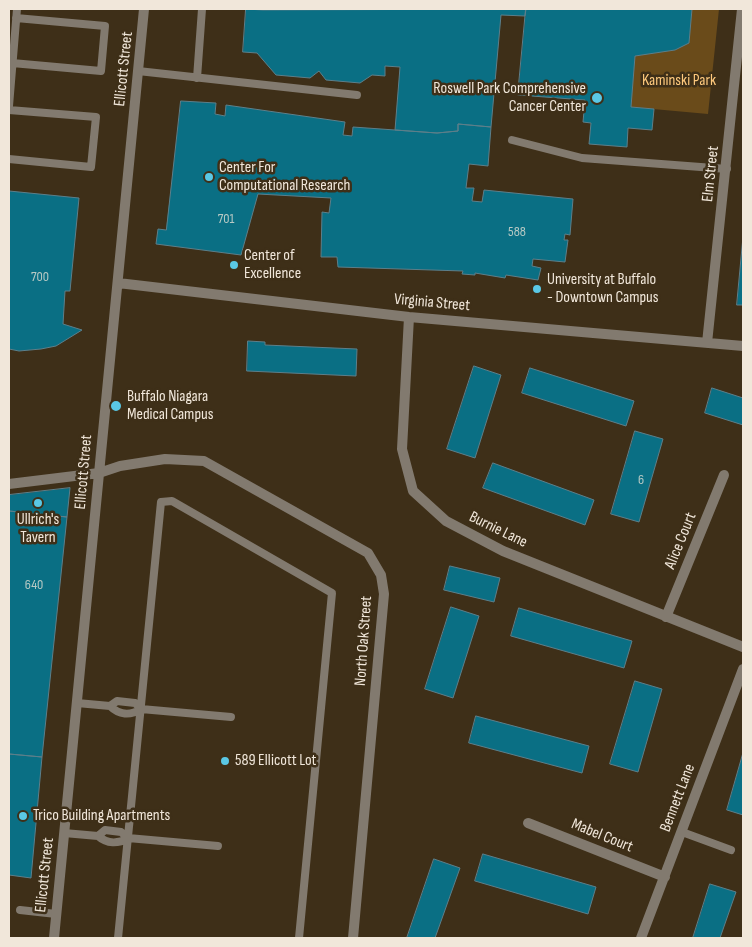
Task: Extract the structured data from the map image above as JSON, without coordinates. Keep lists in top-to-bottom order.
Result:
{
  "streets": {
    "street": [
      "Ellicott Street",
      "Elm Street",
      "Virginia Street",
      "Burnie Lane",
      "Alice Court",
      "North Oak Street",
      "Bennett Lane",
      "Mabel Court"
    ]
  },
  "crossings": [
    ["Ellicott Street", "Virginia Street"],
    ["Ellicott Street", "North Oak Street"],
    ["Elm Street", "Virginia Street"],
    ["Virginia Street", "Burnie Lane"],
    ["Burnie Lane", "Alice Court"],
    ["Bennett Lane", "Mabel Court"]
  ],
  "parks": ["Kaminski Park"],
  "places": [
    "Roswell Park Comprehensive Cancer Center",
    "Center For Computational Research",
    "Center of Excellence",
    "University at Buffalo - Downtown Campus",
    "Buffalo Niagara Medical Campus",
    "Ullrich's Tavern",
    "589 Ellicott Lot",
    "Trico Building Apartments"
  ],
  "house_numbers": [
    "701",
    "588",
    "700",
    "6",
    "640"
  ]
}
